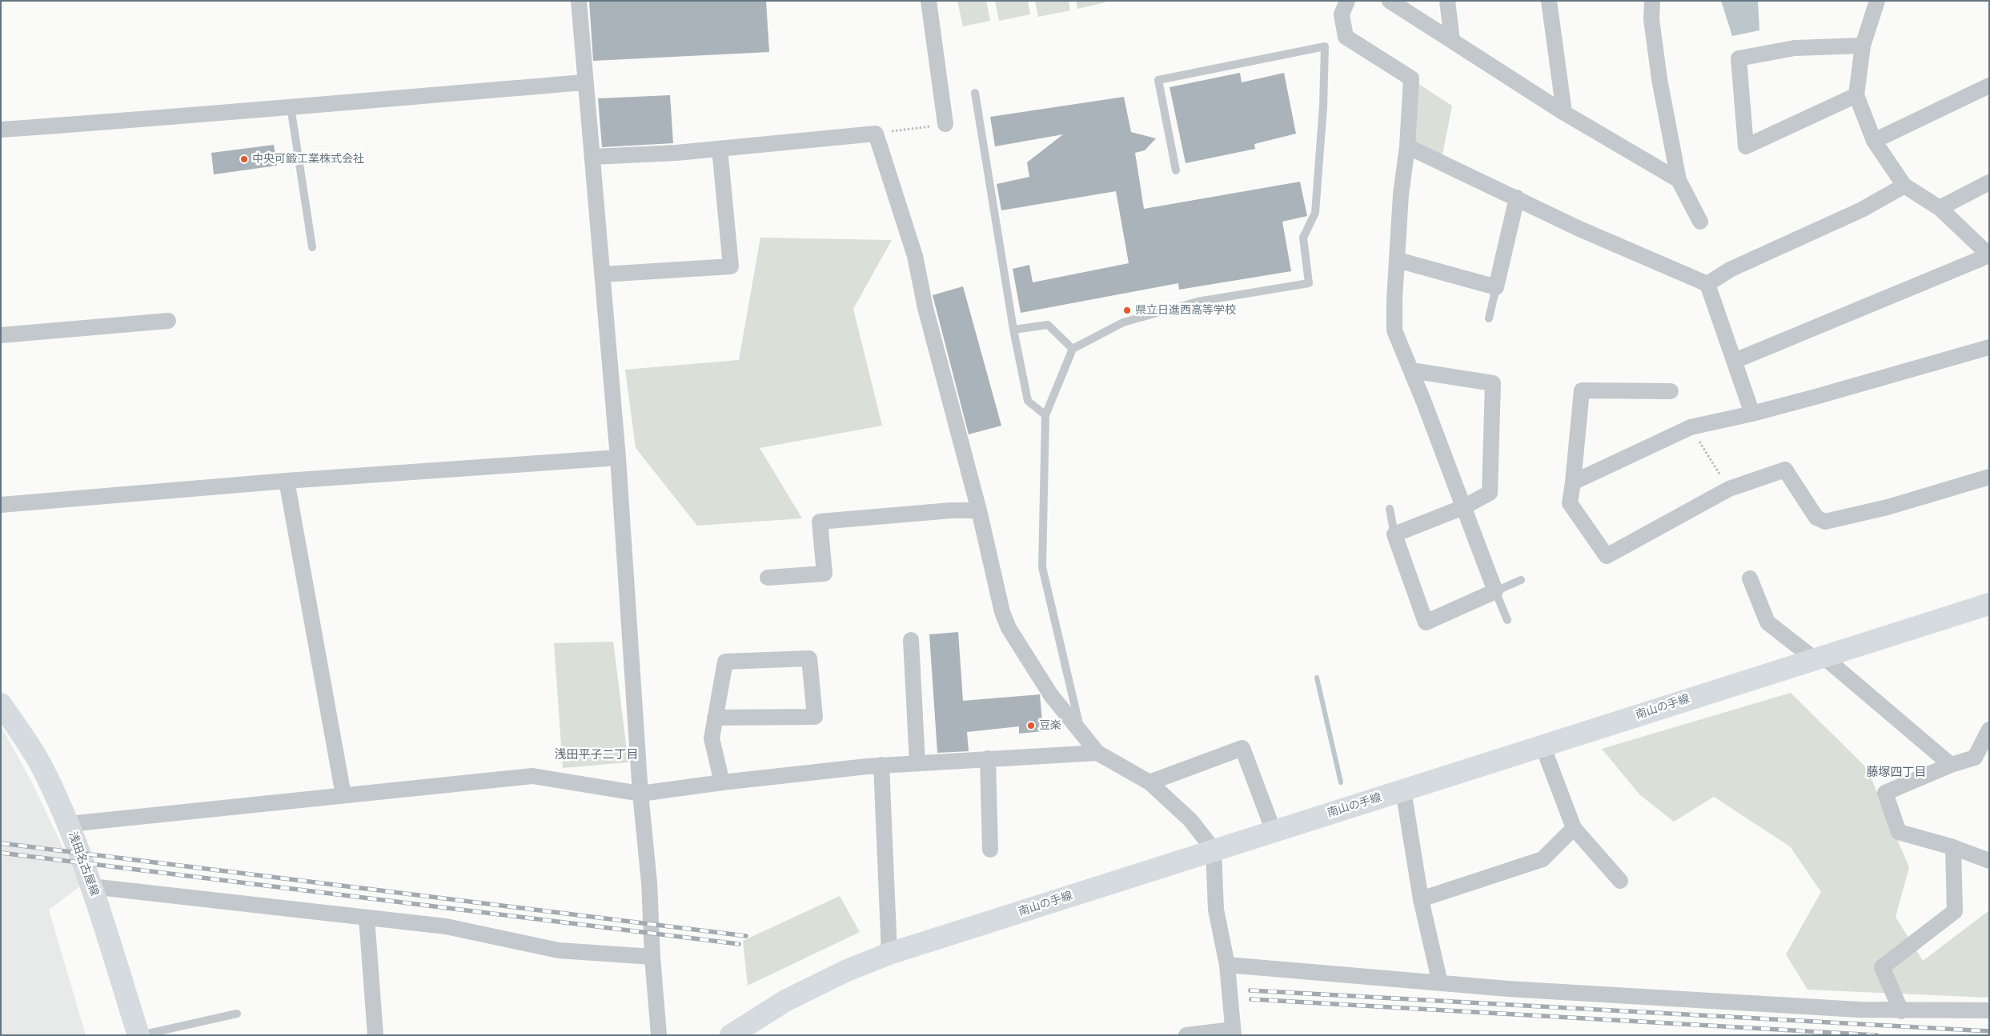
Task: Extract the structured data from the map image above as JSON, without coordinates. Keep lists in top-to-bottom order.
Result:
{
  "streets": {
    "street": ["南山の手線", "浅田名古屋線"]
  },
  "districts": ["浅田平子二丁目", "藤塚四丁目"],
  "places": ["中央可鍛工業株式会社", "県立日進西高等学校", "豆楽"]
}
